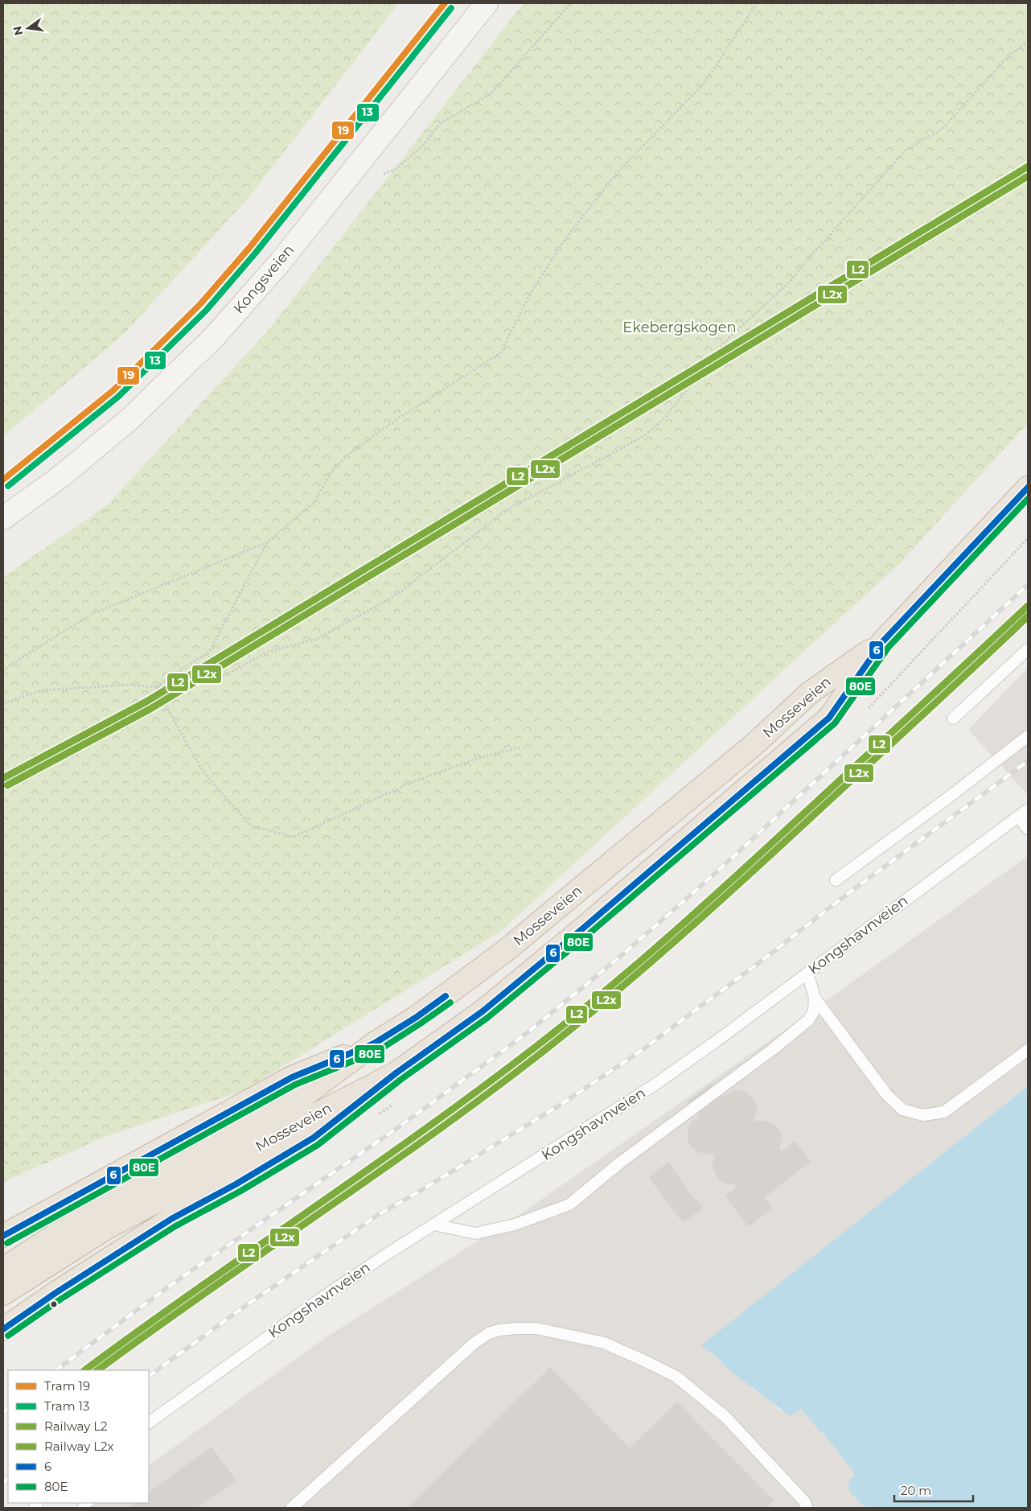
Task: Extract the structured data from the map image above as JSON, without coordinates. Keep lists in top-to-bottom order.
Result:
{
  "streets": {
    "highway": ["Mosseveien"],
    "main road": ["Kongsveien"],
    "lane": ["Kongshavnveien"]
  },
  "parks": ["Ekebergskogen"],
  "lines": [
    "tram line 19",
    "tram line 13",
    "rail line L2",
    "rail line L2x",
    "transit line 6",
    "transit line 80E"
  ],
  "legend": [
    "Tram 19",
    "Tram 13",
    "Railway L2",
    "Railway L2x",
    "6",
    "80E"
  ],
  "scale_bar": "20 m",
  "north": "left"
}
